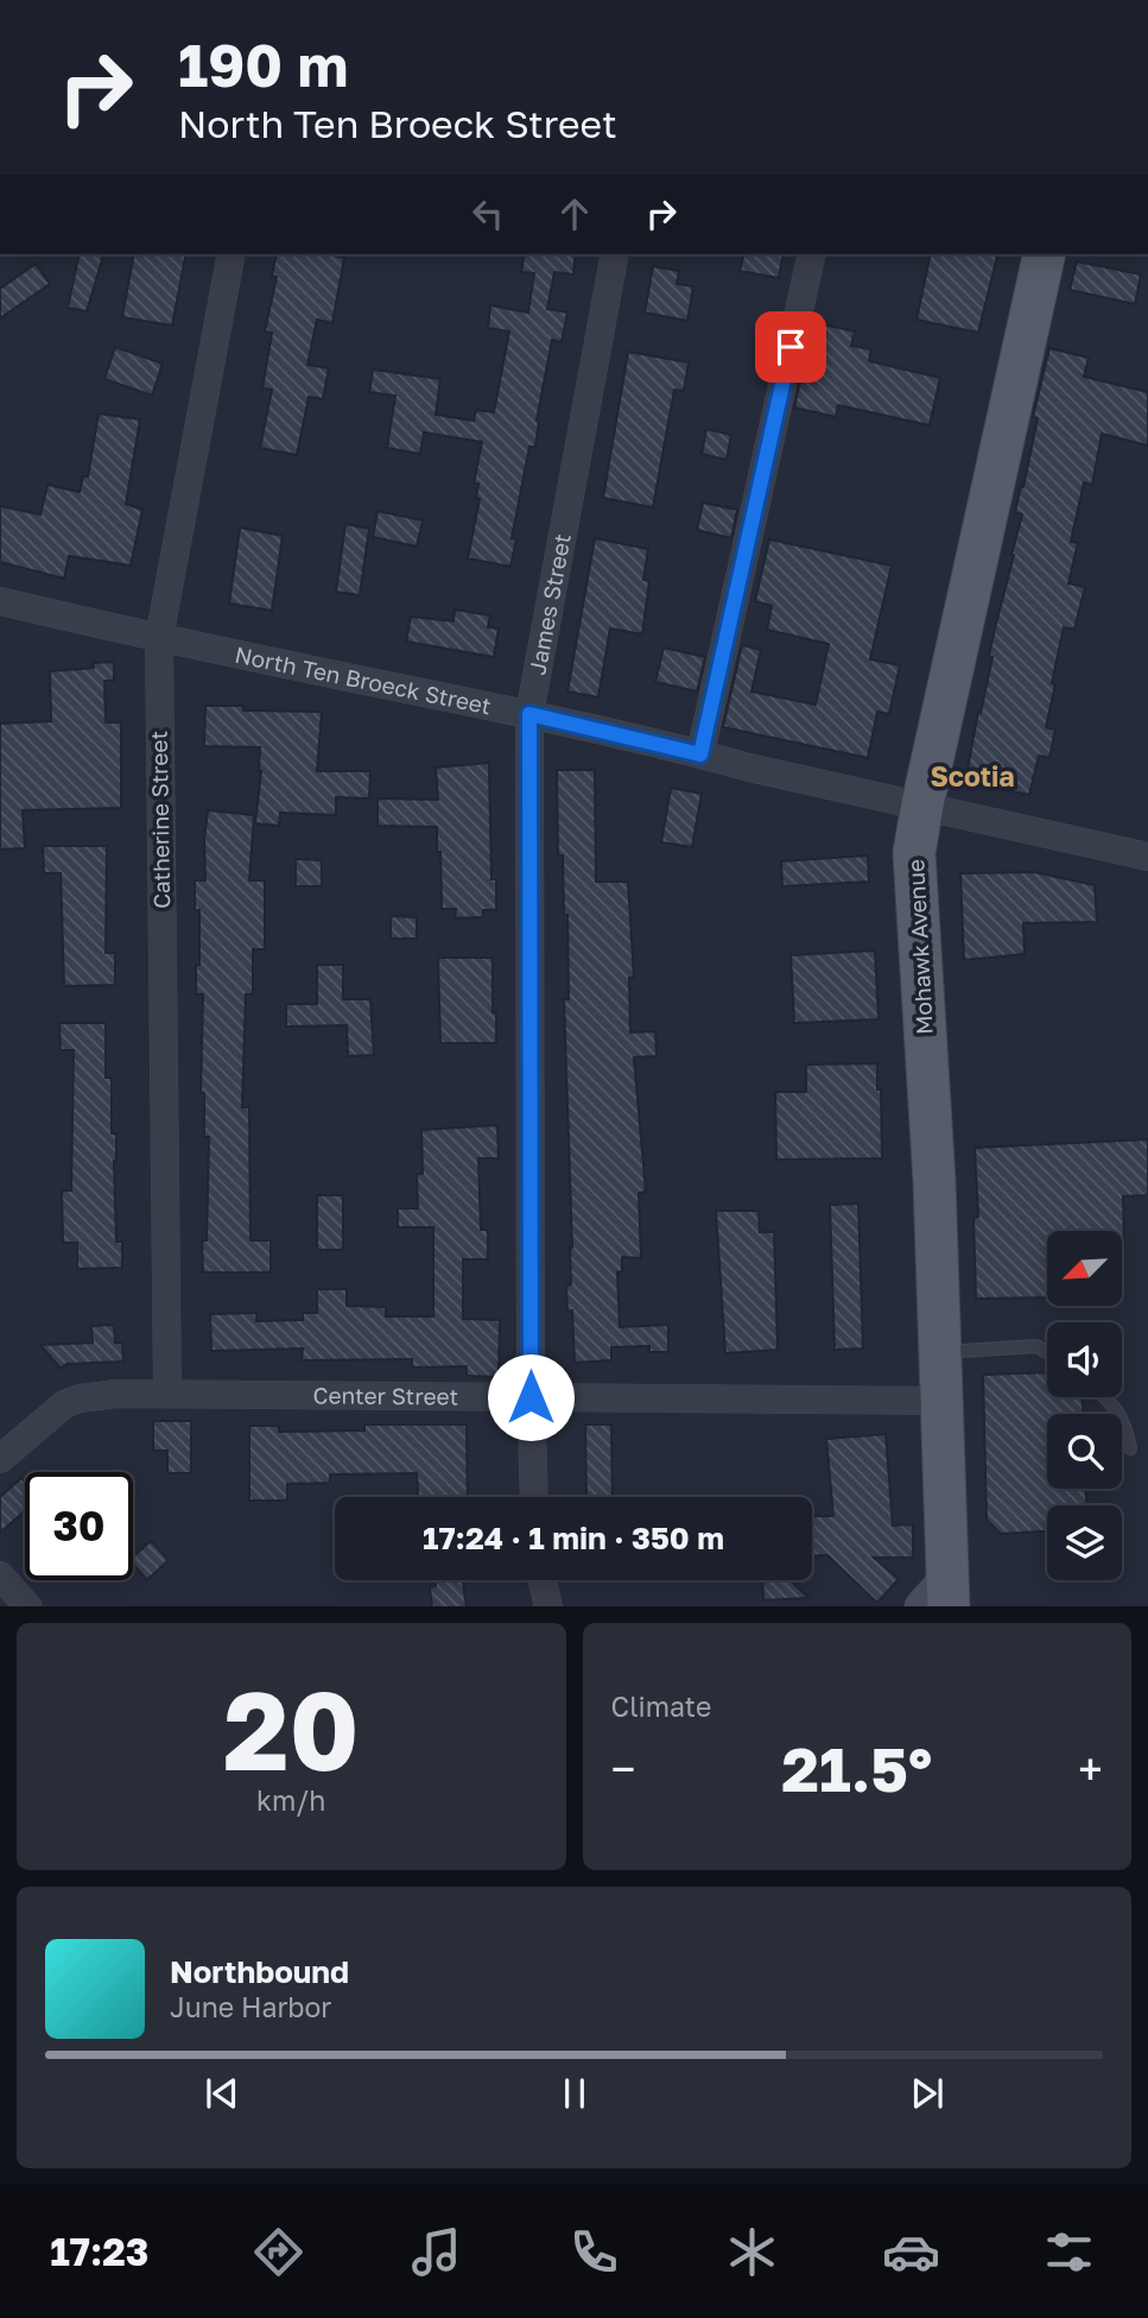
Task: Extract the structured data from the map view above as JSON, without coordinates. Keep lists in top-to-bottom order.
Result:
{
  "streets": {
    "main road": ["Mohawk Avenue"],
    "street": [
      "James Street",
      "North Ten Broeck Street",
      "Catherine Street",
      "Center Street"
    ]
  },
  "crossings": [
    ["James Street", "North Ten Broeck Street"],
    ["James Street", "Center Street"],
    ["North Ten Broeck Street", "Catherine Street"],
    ["North Ten Broeck Street", "Mohawk Avenue"],
    ["Catherine Street", "Center Street"],
    ["Mohawk Avenue", "Center Street"]
  ],
  "districts": ["Scotia"],
  "north": "bottom left",
  "page": {
    "turn": ["190 m", "North Ten Broeck Street"],
    "limit": "30",
    "trip": "17:24 · 1 min · 350 m",
    "tile": [
      ["20", "km/h"],
      "Climate"
    ],
    "heat": ["−", "21.5°", "+"],
    "song": ["Northbound", "June Harbor"],
    "tabs": "17:23"
  }
}
